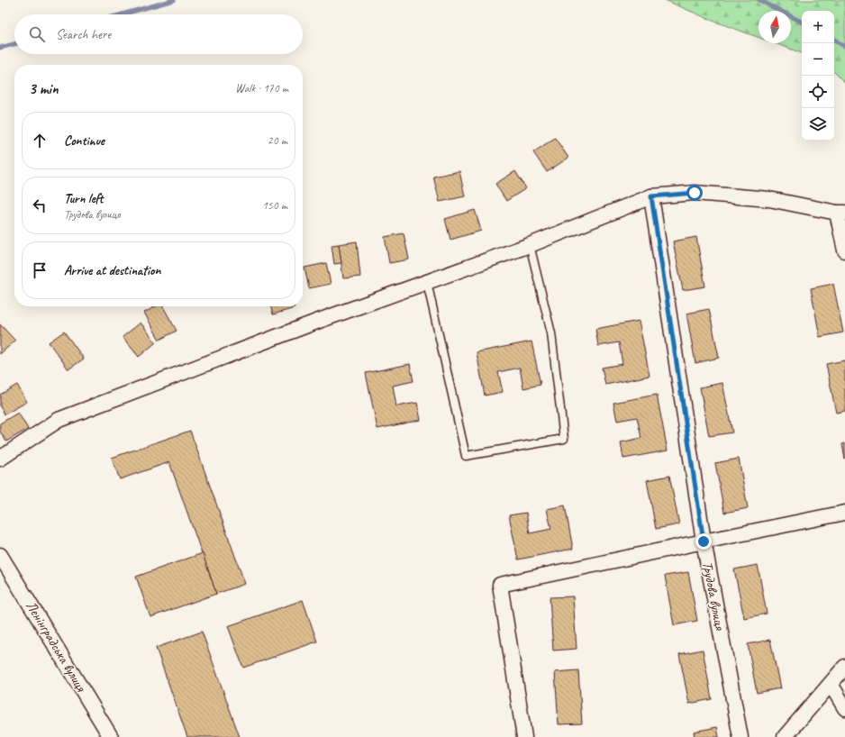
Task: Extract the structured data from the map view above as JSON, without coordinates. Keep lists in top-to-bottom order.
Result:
{
  "streets": {
    "street": ["Трудова вулиця", "Ленінградська вулиця"]
  },
  "north": "top",
  "page": {
    "map_buttons": ["+", "−"],
    "search": "Search here",
    "heading": ["3 min", "Walk · 170 m"],
    "list": [
      ["Continue", "20 m"],
      ["Turn left", "Трудова вулиця", "150 m"],
      "Arrive at destination"
    ]
  }
}
